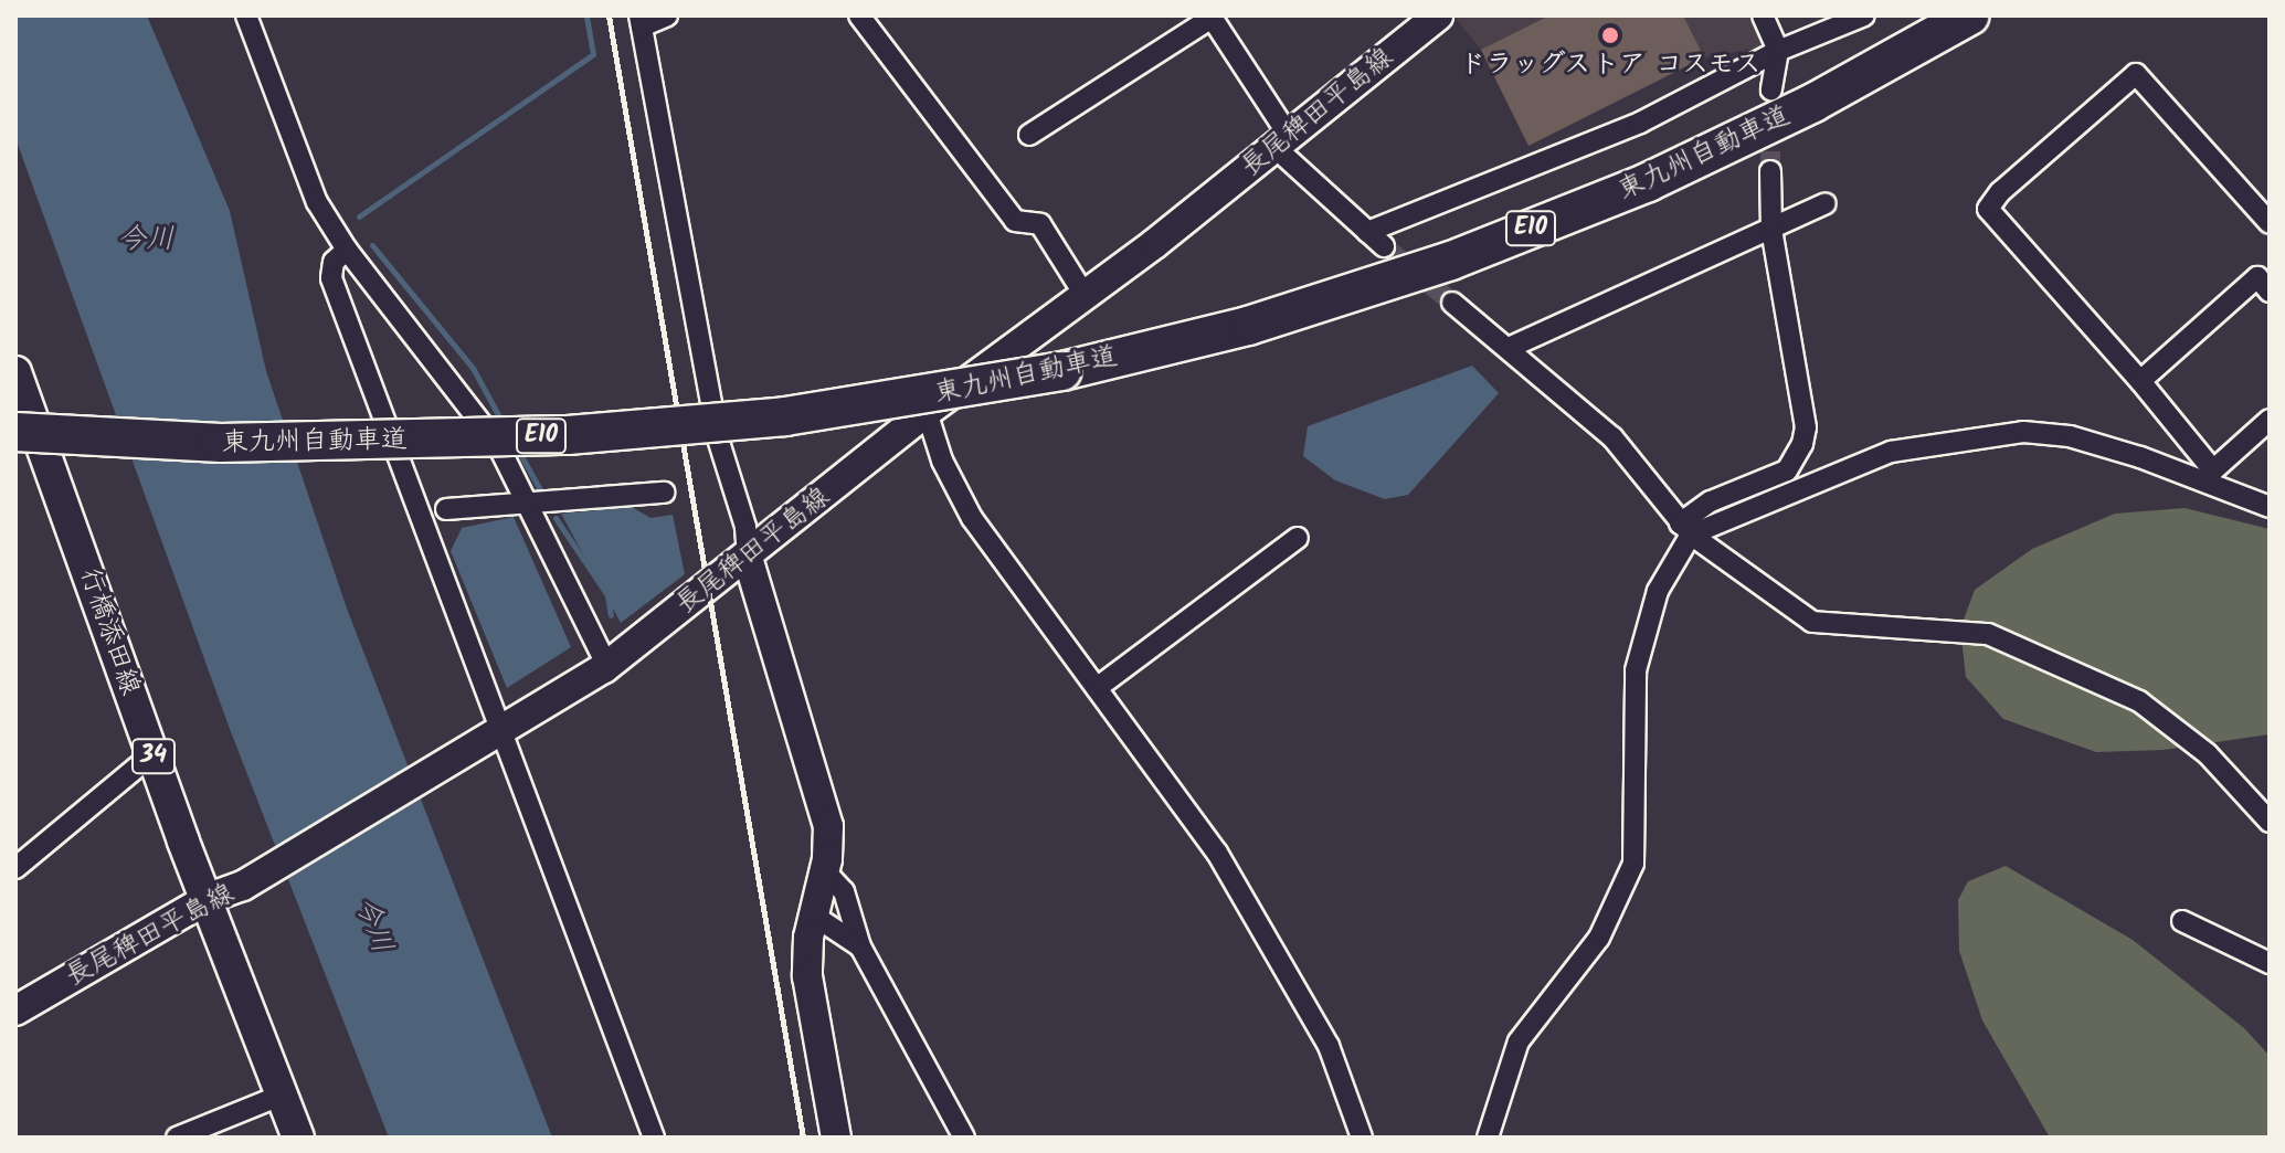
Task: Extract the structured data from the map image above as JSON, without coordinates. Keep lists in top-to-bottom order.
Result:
{
  "streets": {
    "highway": ["東九州自動車道", "E10"],
    "main road": ["長尾稗田平島線", "行橋添田線", "34"]
  },
  "crossings": [
    ["長尾稗田平島線", "行橋添田線"]
  ],
  "water": ["今川"],
  "places": ["ドラッグストア コスモス"]
}
